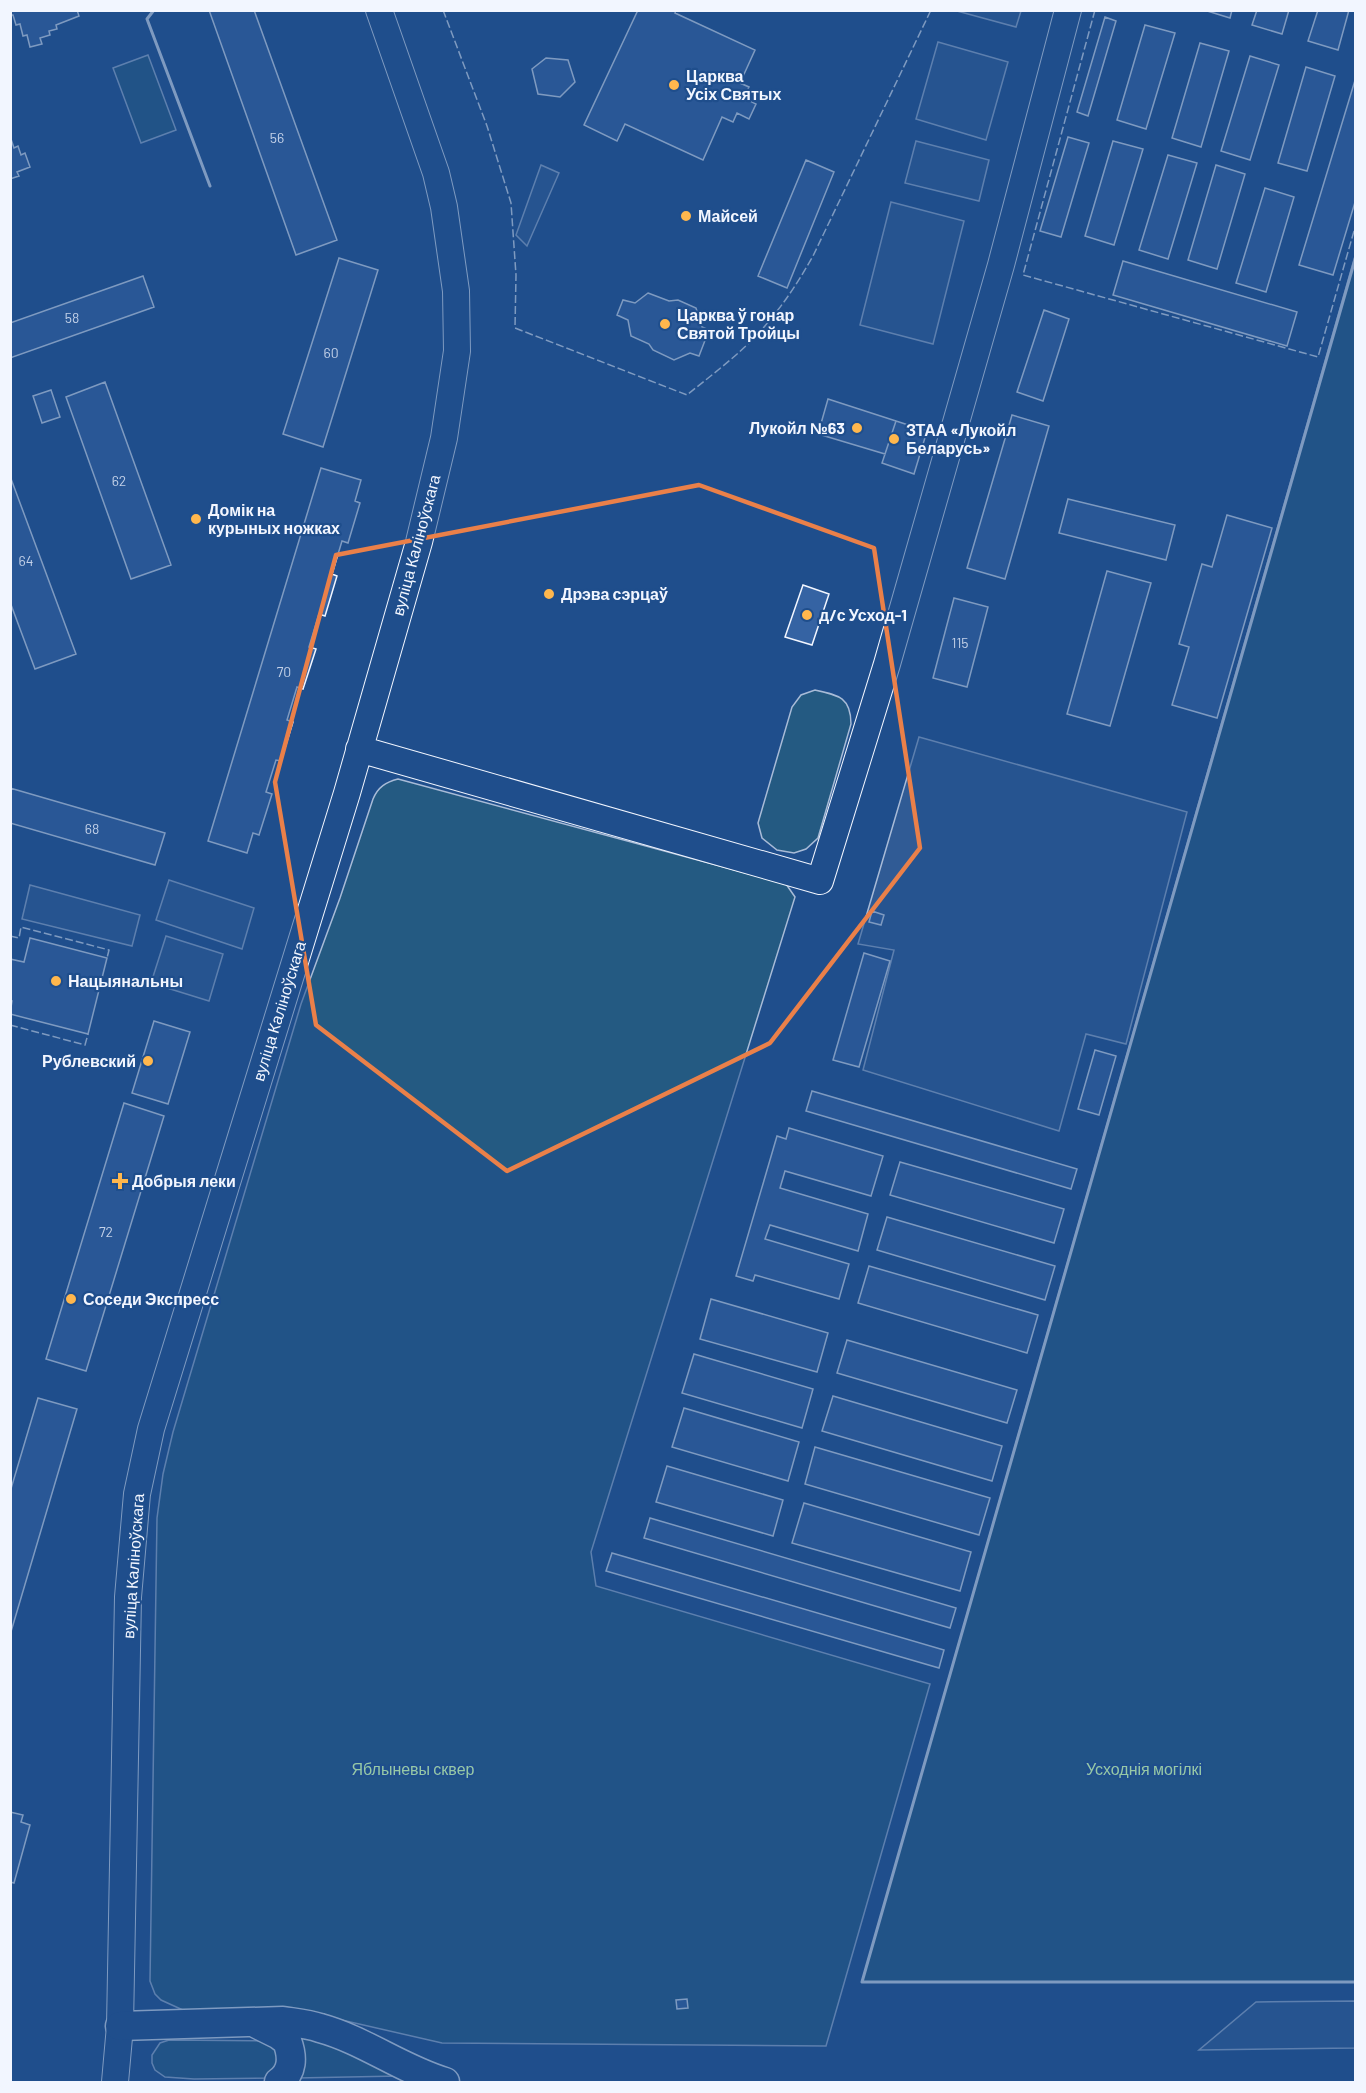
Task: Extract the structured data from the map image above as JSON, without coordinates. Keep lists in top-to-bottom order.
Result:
{
  "streets": {
    "main road": ["вуліца Каліноўскага"]
  },
  "parks": ["Яблыневы сквер", "Усходнія могілкі"],
  "places": {
    "other": [
      "Царква Усіх Святых",
      "Майсей",
      "Царква ў гонар Святой Тройцы",
      "Лукойл №63",
      "ЗТАА «Лукойл Беларусь»",
      "Домік на курыных ножках",
      "Дрэва сэрцаў",
      "д/с Усход-1",
      "Нацыянальны",
      "Рублевский",
      "Соседи Экспресс"
    ],
    "health": ["Добрыя леки"]
  },
  "house_numbers": [
    "56",
    "58",
    "60",
    "62",
    "64",
    "115",
    "70",
    "68",
    "72"
  ]
}
